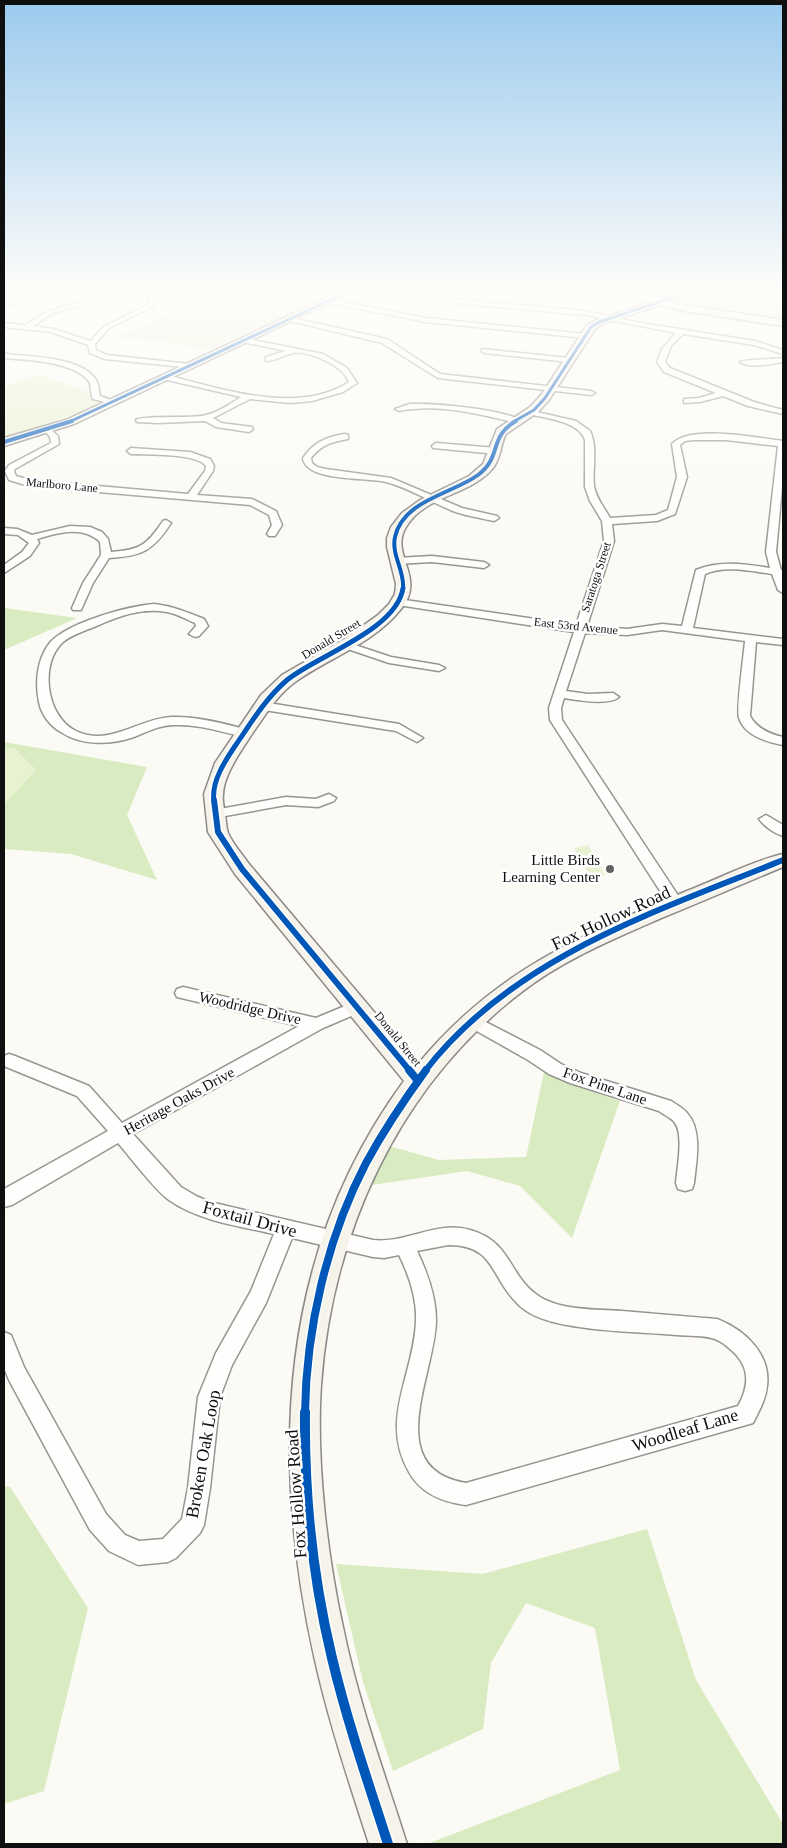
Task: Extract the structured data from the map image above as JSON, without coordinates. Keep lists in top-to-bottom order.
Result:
{
  "streets": {
    "street": [
      "Marlboro Lane",
      "Saratoga Street",
      "East 53rd Avenue",
      "Donald Street",
      "Fox Hollow Road",
      "Woodridge Drive",
      "Fox Pine Lane",
      "Heritage Oaks Drive",
      "Foxtail Drive",
      "Woodleaf Lane",
      "Broken Oak Loop"
    ]
  },
  "crossings": [
    ["Saratoga Street", "East 53rd Avenue"],
    ["Saratoga Street", "Fox Hollow Road"],
    ["East 53rd Avenue", "Donald Street"],
    ["Donald Street", "Fox Hollow Road"],
    ["Donald Street", "Heritage Oaks Drive"],
    ["Fox Hollow Road", "Fox Pine Lane"],
    ["Fox Hollow Road", "Foxtail Drive"],
    ["Fox Hollow Road", "Woodleaf Lane"],
    ["Woodridge Drive", "Heritage Oaks Drive"],
    ["Heritage Oaks Drive", "Foxtail Drive"],
    ["Foxtail Drive", "Woodleaf Lane"],
    ["Foxtail Drive", "Broken Oak Loop"]
  ],
  "places": ["Little Birds Learning Center"]
}
